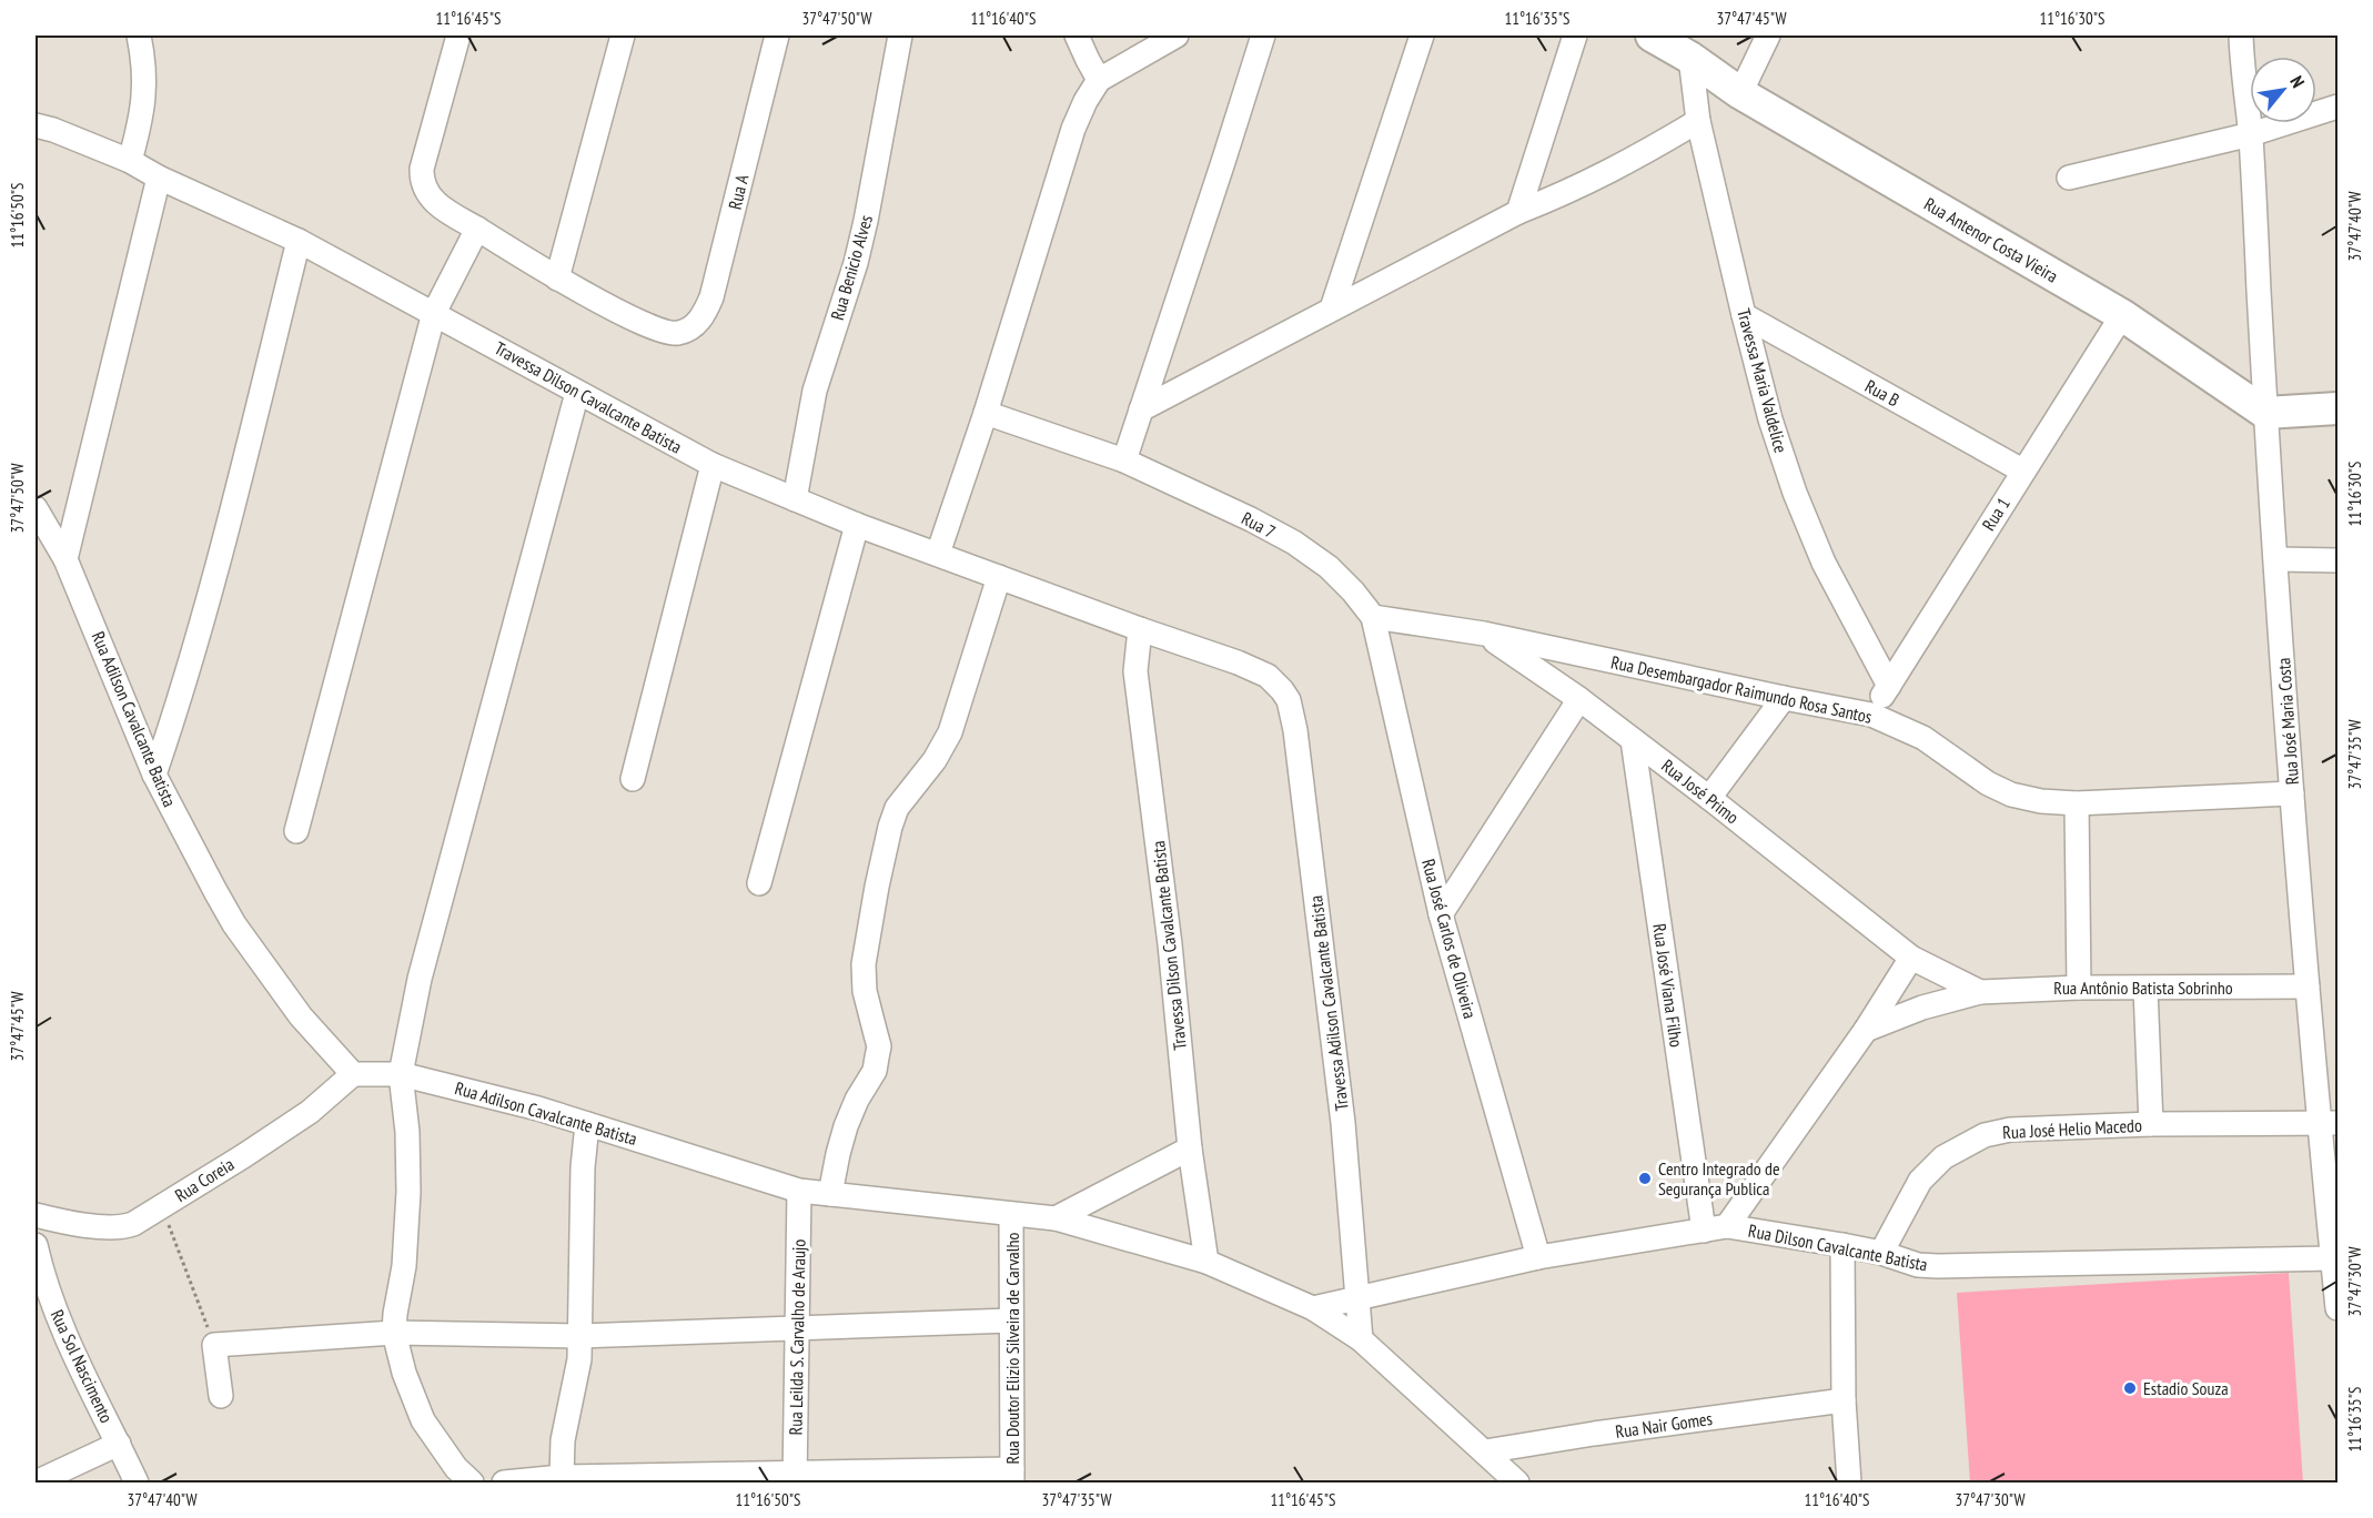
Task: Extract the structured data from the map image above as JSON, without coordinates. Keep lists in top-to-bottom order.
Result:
{
  "streets": {
    "main road": ["Rua Antenor Costa Vieira"],
    "street": [
      "Rua A",
      "Rua Benicio Alves",
      "Travessa Maria Valdelice",
      "Rua B",
      "Travessa Dilson Cavalcante Batista",
      "Rua 1",
      "Rua 7",
      "Rua Desembargador Raimundo Rosa Santos",
      "Rua Adilson Cavalcante Batista",
      "Rua José Maria Costa",
      "Rua José Primo",
      "Rua José Carlos de Oliveira",
      "Rua José Viana Filho",
      "Rua Antônio Batista Sobrinho",
      "Travessa Adilson Cavalcante Batista",
      "Rua José Helio Macedo",
      "Rua Coreia",
      "Rua Dilson Cavalcante Batista",
      "Rua Leilda S. Carvalho de Araujo",
      "Rua Doutor Elizio Silveira de Carvalho",
      "Rua Sol Nascimento",
      "Rua Nair Gomes"
    ]
  },
  "crossings": [
    ["Rua Antenor Costa Vieira", "Travessa Maria Valdelice"],
    ["Rua Antenor Costa Vieira", "Rua 1"],
    ["Rua Antenor Costa Vieira", "Rua José Maria Costa"],
    ["Rua Benicio Alves", "Travessa Dilson Cavalcante Batista"],
    ["Travessa Maria Valdelice", "Rua B"],
    ["Travessa Maria Valdelice", "Rua 1"],
    ["Rua B", "Rua 1"],
    ["Travessa Dilson Cavalcante Batista", "Rua Adilson Cavalcante Batista"],
    ["Travessa Dilson Cavalcante Batista", "Travessa Adilson Cavalcante Batista"],
    ["Rua 1", "Rua Desembargador Raimundo Rosa Santos"],
    ["Rua 7", "Rua Desembargador Raimundo Rosa Santos"],
    ["Rua 7", "Rua José Carlos de Oliveira"],
    ["Rua Desembargador Raimundo Rosa Santos", "Rua José Maria Costa"],
    ["Rua Desembargador Raimundo Rosa Santos", "Rua José Primo"],
    ["Rua Desembargador Raimundo Rosa Santos", "Rua José Carlos de Oliveira"],
    ["Rua Adilson Cavalcante Batista", "Travessa Adilson Cavalcante Batista"],
    ["Rua Adilson Cavalcante Batista", "Rua Coreia"],
    ["Rua Adilson Cavalcante Batista", "Rua Dilson Cavalcante Batista"],
    ["Rua Adilson Cavalcante Batista", "Rua Leilda S. Carvalho de Araujo"],
    ["Rua Adilson Cavalcante Batista", "Rua Doutor Elizio Silveira de Carvalho"],
    ["Rua Adilson Cavalcante Batista", "Rua Nair Gomes"],
    ["Rua José Maria Costa", "Rua Antônio Batista Sobrinho"],
    ["Rua José Maria Costa", "Rua José Helio Macedo"],
    ["Rua José Maria Costa", "Rua Dilson Cavalcante Batista"],
    ["Rua José Primo", "Rua José Viana Filho"],
    ["Rua José Primo", "Rua Antônio Batista Sobrinho"],
    ["Rua José Carlos de Oliveira", "Rua Dilson Cavalcante Batista"],
    ["Rua José Viana Filho", "Rua Dilson Cavalcante Batista"],
    ["Travessa Adilson Cavalcante Batista", "Rua Dilson Cavalcante Batista"],
    ["Rua José Helio Macedo", "Rua Dilson Cavalcante Batista"]
  ],
  "places": ["Centro Integrado de Segurança Publica", "Estadio Souza"],
  "north": "top right",
  "coordinates": [
    "11°16'45\"S",
    "37°47'50\"W",
    "11°16'40\"S",
    "11°16'35\"S",
    "37°47'45\"W",
    "11°16'30\"S",
    "11°16'50\"S",
    "37°47'40\"W",
    "37°47'35\"W",
    "37°47'30\"W"
  ]
}
